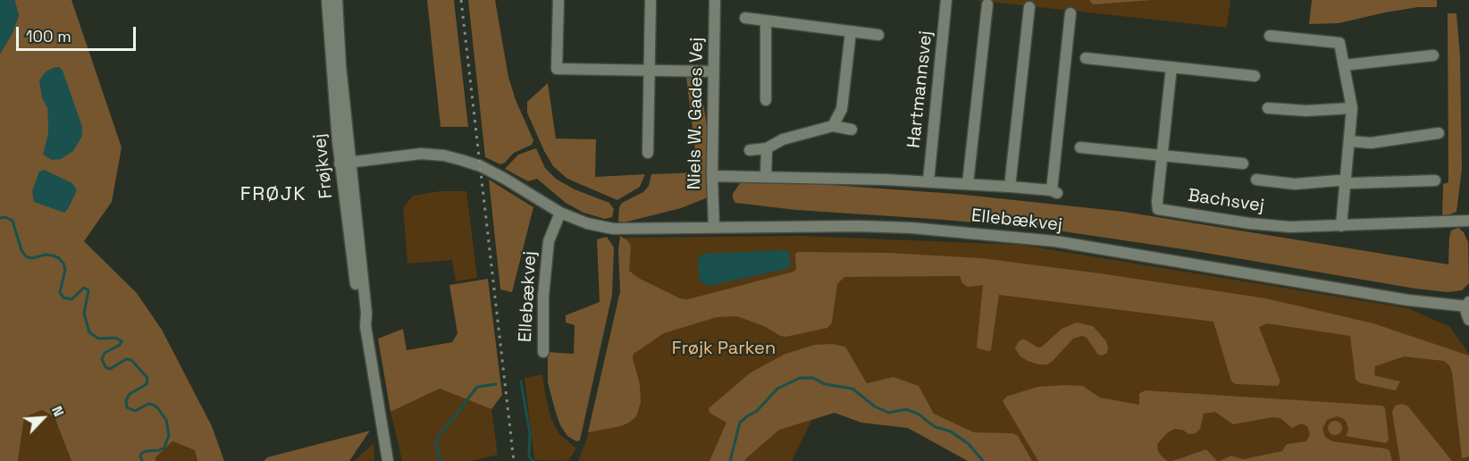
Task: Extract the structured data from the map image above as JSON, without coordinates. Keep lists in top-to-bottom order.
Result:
{
  "streets": {
    "street": [
      "Hartmannsvej",
      "Niels W. Gades Vej",
      "Frøjkvej",
      "Bachsvej",
      "Ellebækvej"
    ]
  },
  "crossings": [
    ["Niels W. Gades Vej", "Ellebækvej"],
    ["Frøjkvej", "Ellebækvej"]
  ],
  "districts": ["FRØJK"],
  "parks": ["Frøjk Parken"],
  "scale_bar": "100 m",
  "north": "top right"
}
